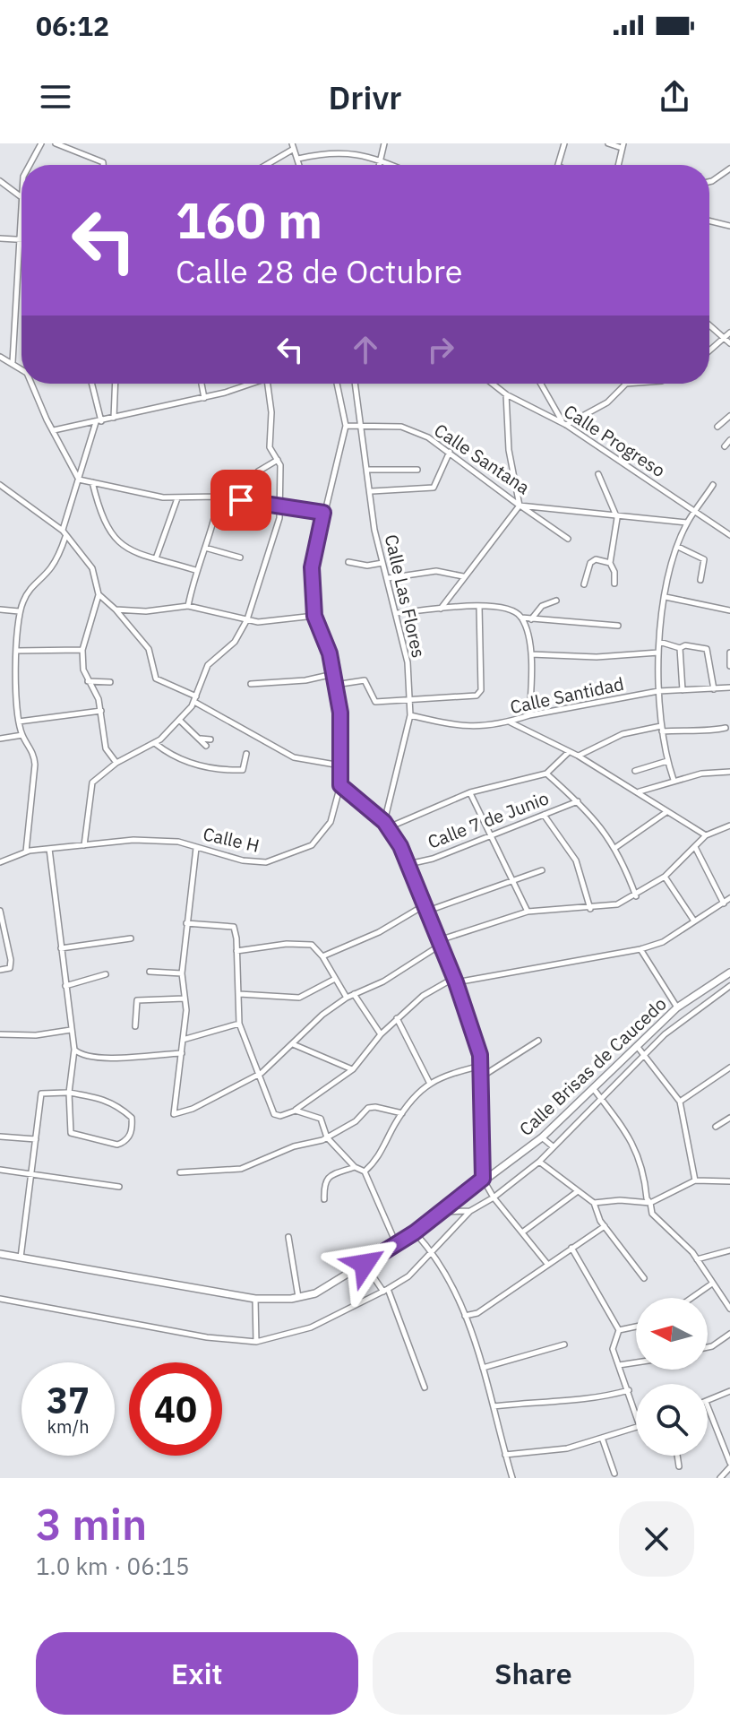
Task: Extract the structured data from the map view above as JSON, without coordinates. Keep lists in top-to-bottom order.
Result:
{
  "streets": {
    "street": [
      "Calle Progreso",
      "Calle Santana",
      "Calle Las Flores",
      "Calle Santidad",
      "Calle 7 de Junio",
      "Calle H",
      "Calle Brisas de Caucedo"
    ]
  },
  "crossings": [
    ["Calle Santana", "Calle Las Flores"],
    ["Calle Santana", "Calle H"],
    ["Calle Las Flores", "Calle Santidad"]
  ],
  "north": "left",
  "page": {
    "status": "06:12",
    "header": "Drivr",
    "turn": ["160 m", "Calle 28 de Octubre"],
    "speed": "37 km/h",
    "limit": "40",
    "heading": ["3 min", "1.0 km · 06:15"],
    "buttons": ["Exit", "Share"]
  }
}
